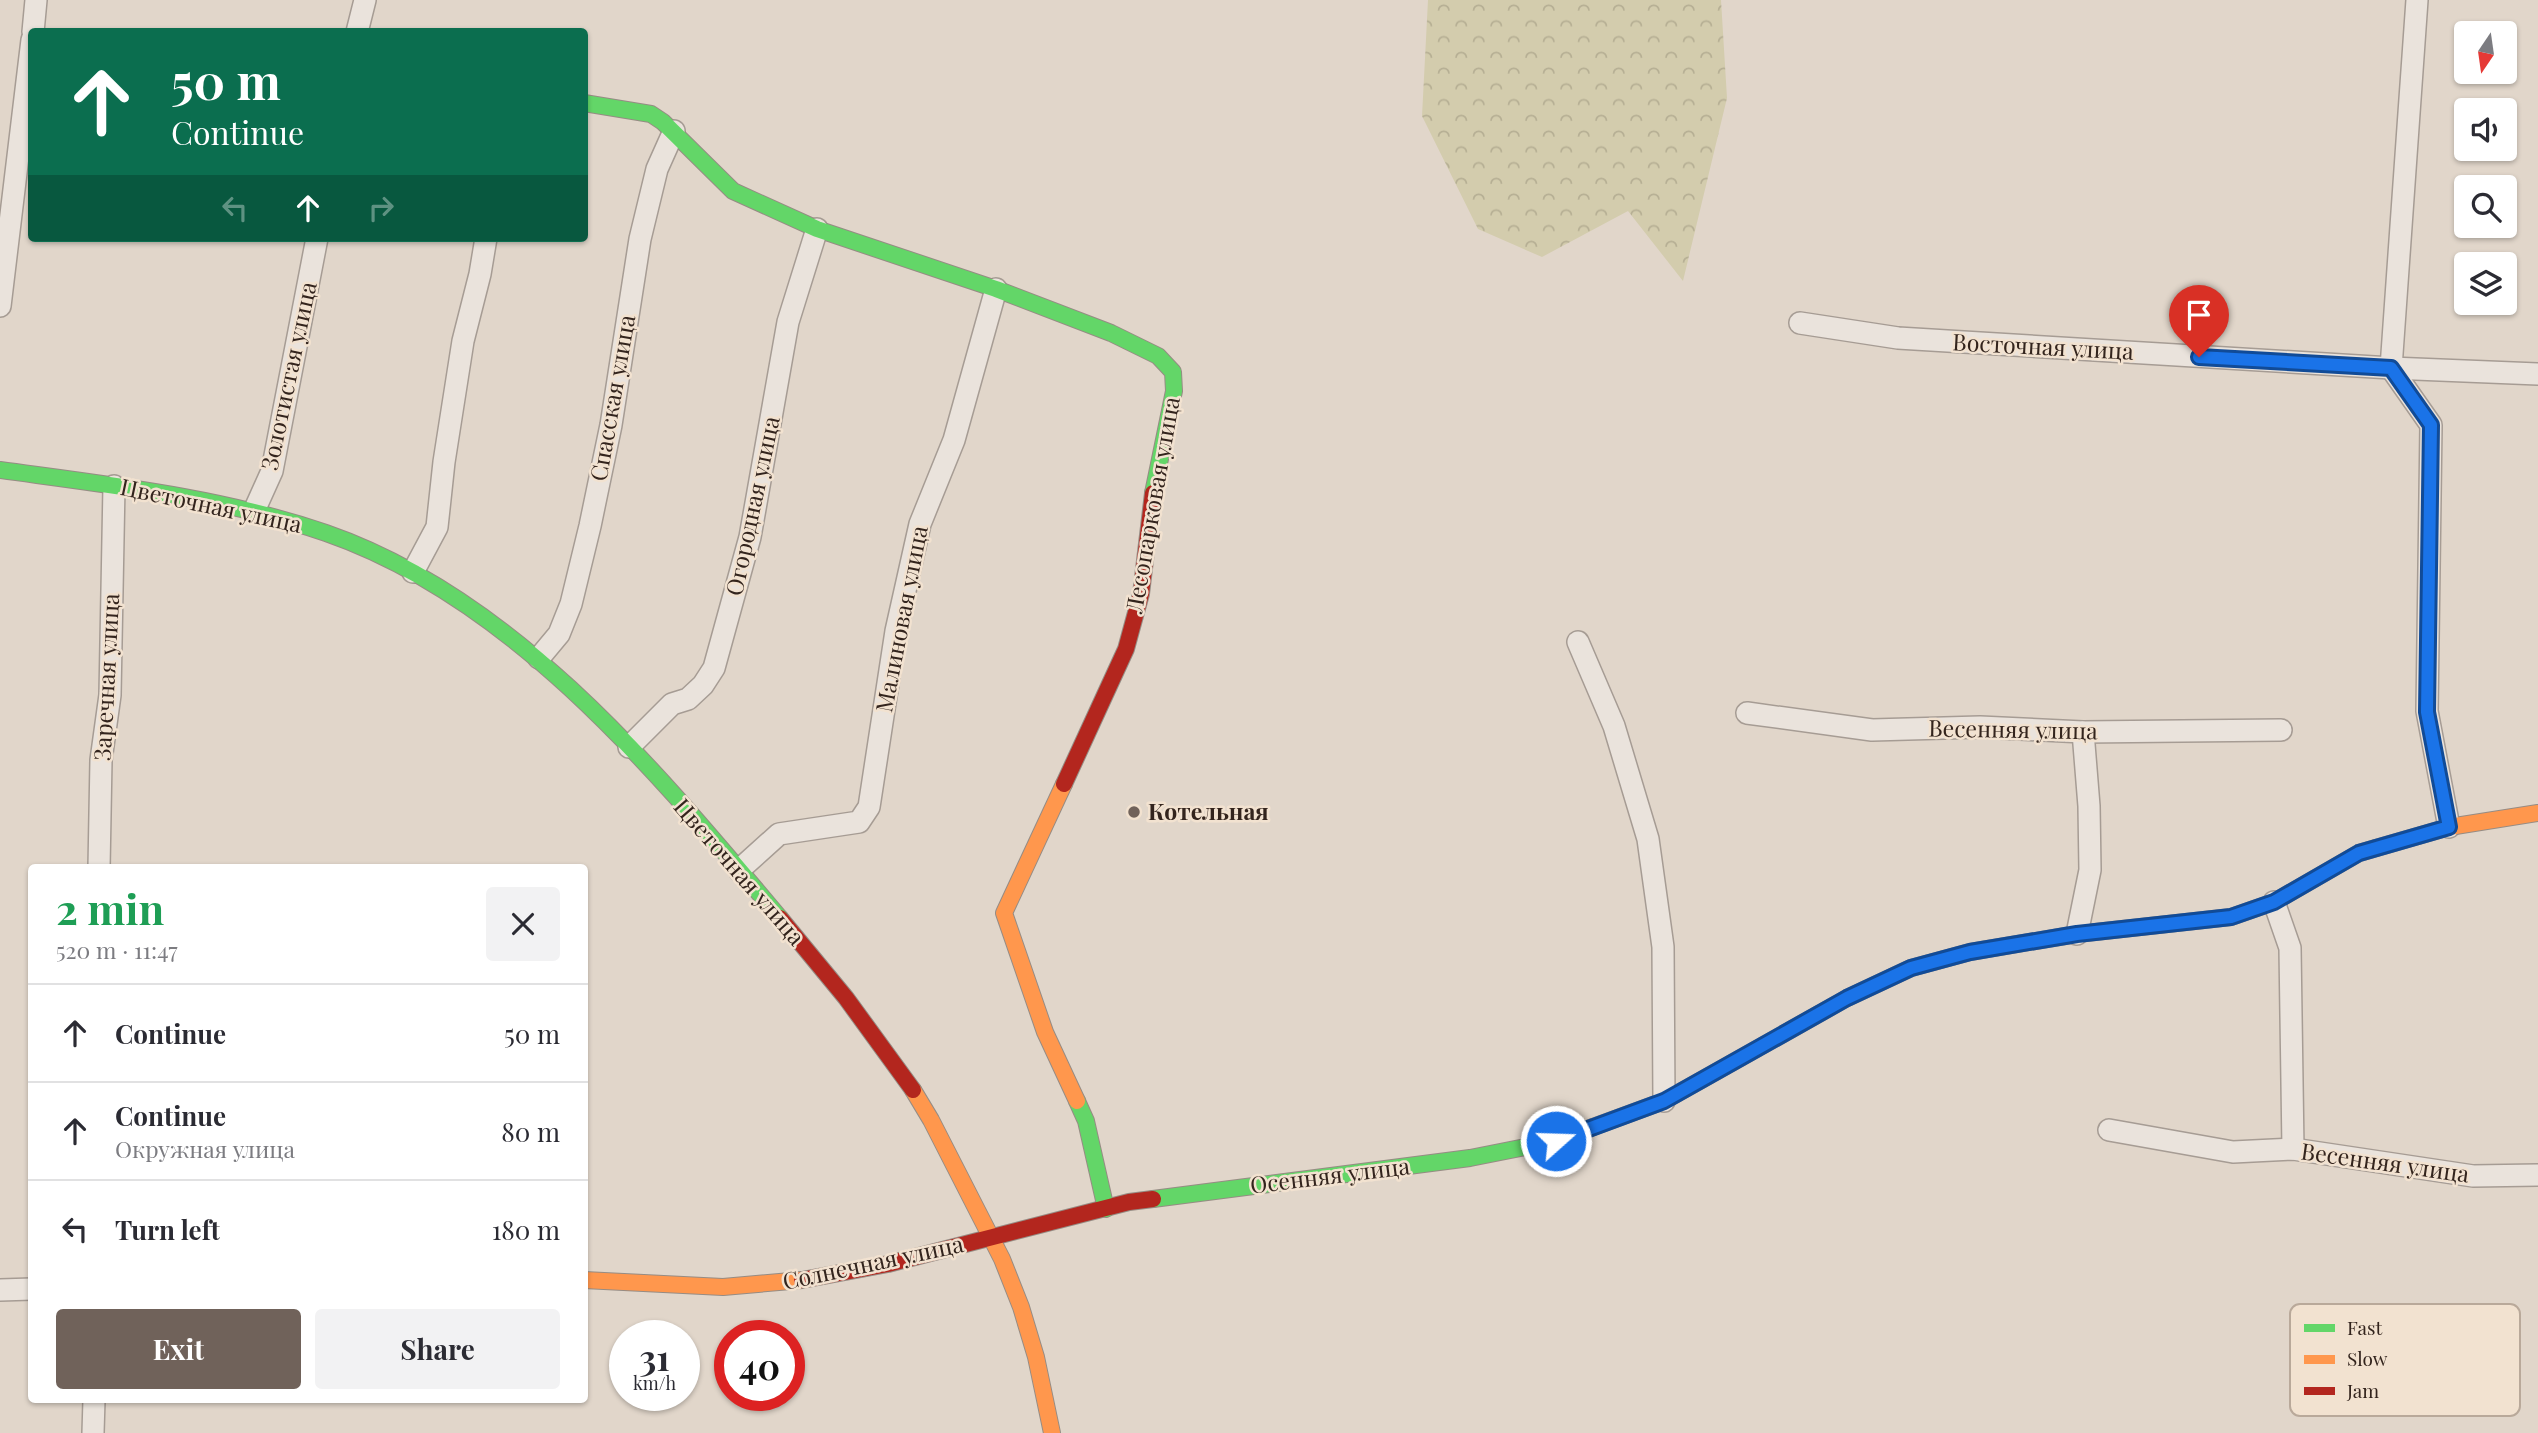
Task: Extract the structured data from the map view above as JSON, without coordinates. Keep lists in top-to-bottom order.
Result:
{
  "streets": {
    "street": [
      "Восточная улица",
      "Золотистая улица",
      "Спасская улица",
      "Лесопарковая улица",
      "Цветочная улица",
      "Огородная улица",
      "Малиновая улица",
      "Заречная улица",
      "Весенняя улица",
      "Осенняя улица",
      "Солнечная улица"
    ]
  },
  "crossings": [
    ["Золотистая улица", "Цветочная улица"],
    ["Спасская улица", "Лесопарковая улица"],
    ["Спасская улица", "Цветочная улица"],
    ["Лесопарковая улица", "Огородная улица"],
    ["Лесопарковая улица", "Малиновая улица"],
    ["Лесопарковая улица", "Осенняя улица"],
    ["Цветочная улица", "Огородная улица"],
    ["Цветочная улица", "Малиновая улица"],
    ["Цветочная улица", "Заречная улица"],
    ["Цветочная улица", "Осенняя улица"],
    ["Цветочная улица", "Солнечная улица"],
    ["Осенняя улица", "Солнечная улица"]
  ],
  "places": ["Котельная"],
  "legend": ["Fast", "Slow", "Jam"],
  "north": "bottom",
  "page": {
    "turn": ["50 m", "Continue"],
    "heading": ["2 min", "520 m · 11:47"],
    "list": [
      {
        "name": "Continue",
        "value": "50 m"
      },
      {
        "name": "Continue",
        "note": "Окружная улица",
        "value": "80 m"
      },
      {
        "name": "Turn left",
        "value": "180 m"
      }
    ],
    "buttons": ["Exit", "Share"],
    "speed": "31 km/h",
    "limit": "40"
  }
}
